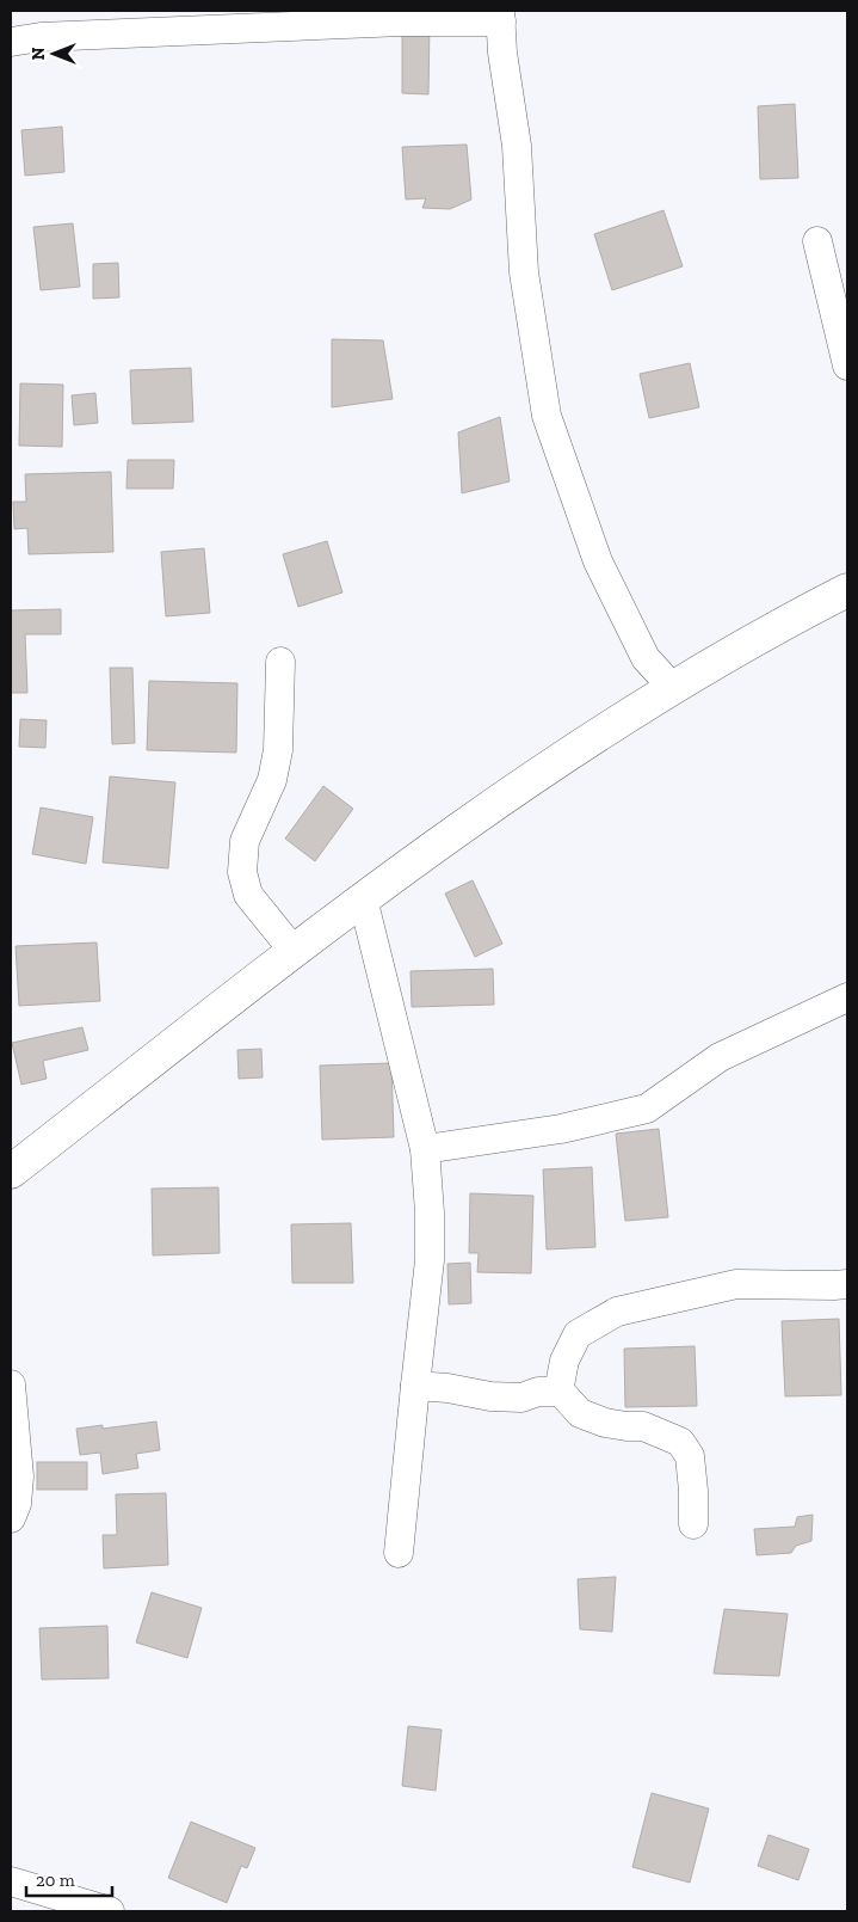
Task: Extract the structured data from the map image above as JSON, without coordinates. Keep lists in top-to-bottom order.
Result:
{
  "scale_bar": "20 m",
  "north": "left"
}
